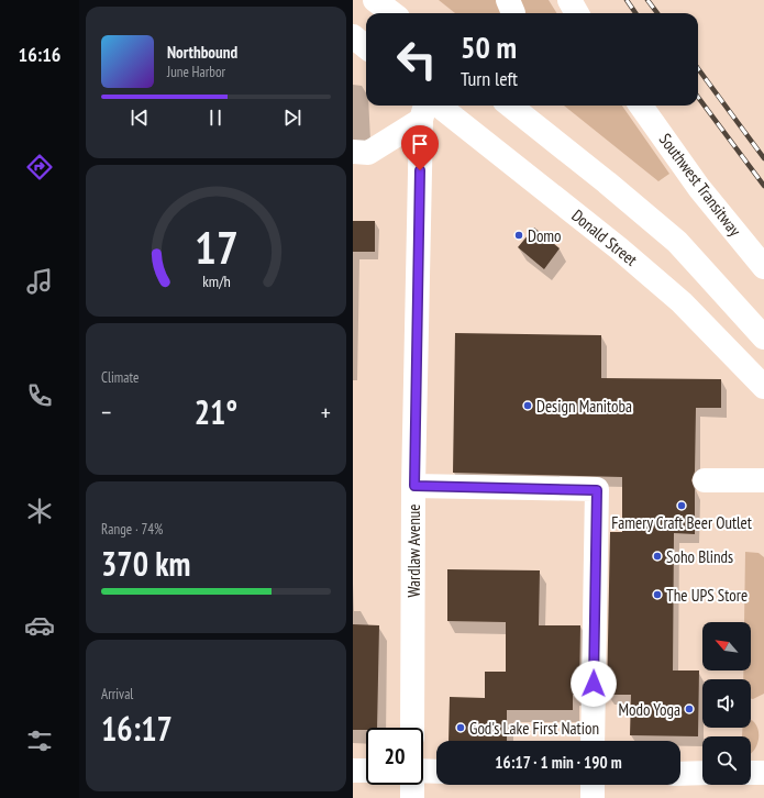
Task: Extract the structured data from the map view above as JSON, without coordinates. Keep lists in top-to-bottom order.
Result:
{
  "streets": {
    "main road": ["Southwest Transitway", "Donald Street", "Wardlaw Avenue"]
  },
  "crossings": [
    ["Donald Street", "Wardlaw Avenue"]
  ],
  "places": [
    "Domo",
    "Design Manitoba",
    "Famery Craft Beer Outlet",
    "Soho Blinds",
    "The UPS Store",
    "Modo Yoga",
    "God's Lake First Nation"
  ],
  "north": "top left",
  "page": {
    "tabs": "16:16",
    "turn": ["50 m", "Turn left"],
    "song": ["Northbound", "June Harbor"],
    "tile": [
      "Climate",
      ["Range · 74%", "370 km"],
      ["Arrival", "16:17"]
    ],
    "heat": ["−", "21°", "+"],
    "limit": "20",
    "trip": "16:17 · 1 min · 190 m",
    "gauge": ["17", "km/h"]
  }
}
